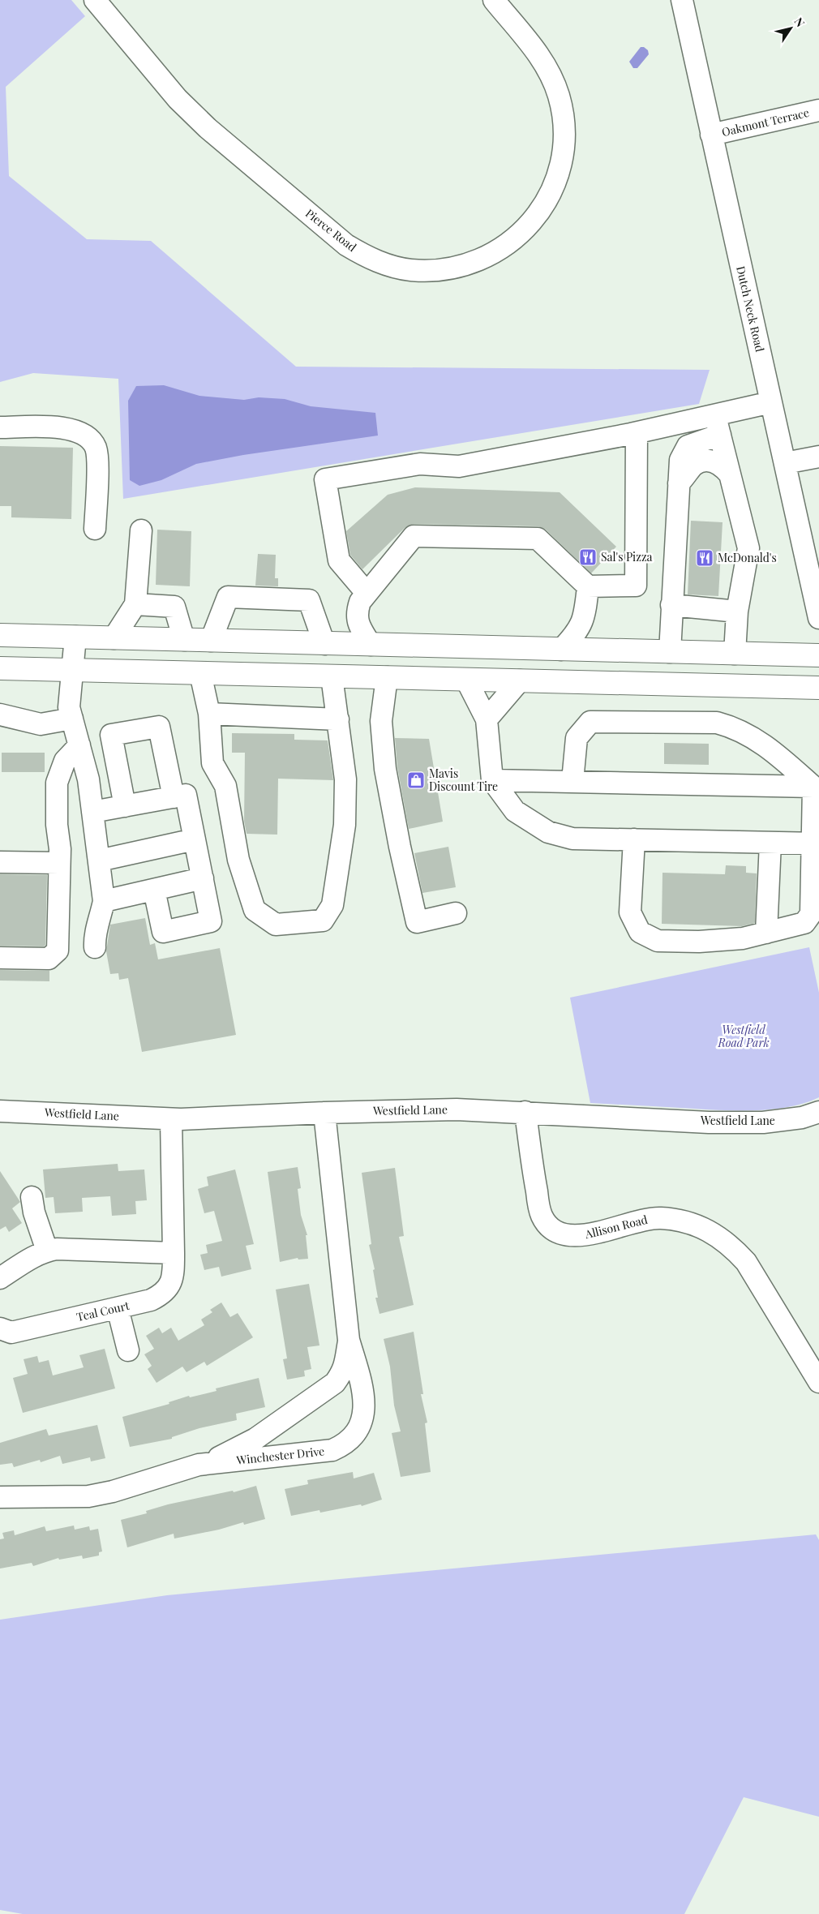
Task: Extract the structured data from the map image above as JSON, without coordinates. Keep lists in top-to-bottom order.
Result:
{
  "streets": {
    "street": [
      "Oakmont Terrace",
      "Pierce Road",
      "Dutch Neck Road",
      "Westfield Lane",
      "Allison Road",
      "Teal Court",
      "Winchester Drive"
    ]
  },
  "crossings": [
    ["Oakmont Terrace", "Dutch Neck Road"],
    ["Westfield Lane", "Allison Road"],
    ["Westfield Lane", "Teal Court"],
    ["Westfield Lane", "Winchester Drive"]
  ],
  "parks": ["Westfield Road Park"],
  "places": {
    "restaurant": ["Sal's Pizza", "McDonald's"],
    "shop": ["Mavis Discount Tire"]
  },
  "north": "top right"
}
